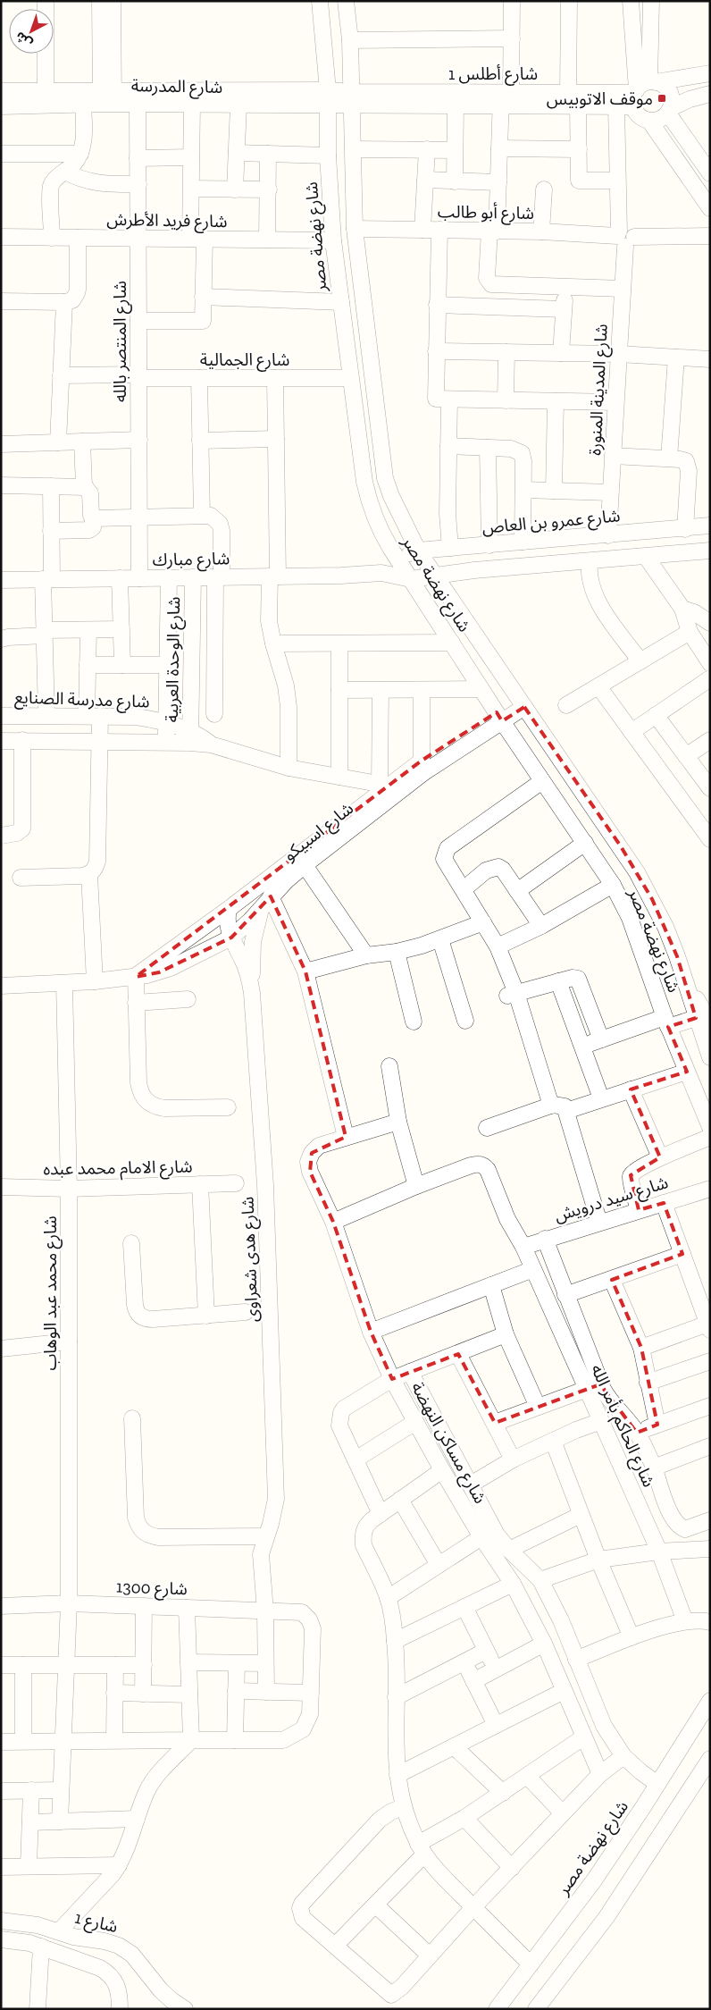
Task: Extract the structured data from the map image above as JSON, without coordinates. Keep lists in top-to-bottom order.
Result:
{
  "streets": {
    "street": [
      "شارع أطلس 1",
      "شارع المدرسة",
      "شارع أبو طالب",
      "شارع فريد الأطرش",
      "شارع نهضة مصر",
      "شارع المنتصر بالله",
      "شارع الجمالية",
      "شارع المدينة المنورة",
      "شارع عمرو بن العاص",
      "شارع مبارك",
      "شارع الوحدة العربية",
      "شارع مدرسة الصنايع",
      "شارع اسبيكو",
      "شارع الامام محمد عبده",
      "شارع سيد درويش",
      "شارع هدى شعراوى",
      "شارع محمد عبد الوهاب",
      "شارع الحاكم بأمر الله",
      "شارع مساكن النهضة",
      "شارع 1300",
      "شارع 1"
    ]
  },
  "crossings": [
    ["شارع أطلس 1", "شارع المدرسة"],
    ["شارع أطلس 1", "شارع نهضة مصر"],
    ["شارع أطلس 1", "شارع المدينة المنورة"],
    ["شارع المدرسة", "شارع نهضة مصر"],
    ["شارع المدرسة", "شارع المنتصر بالله"],
    ["شارع أبو طالب", "شارع نهضة مصر"],
    ["شارع أبو طالب", "شارع المدينة المنورة"],
    ["شارع فريد الأطرش", "شارع نهضة مصر"],
    ["شارع فريد الأطرش", "شارع المنتصر بالله"],
    ["شارع نهضة مصر", "شارع الجمالية"],
    ["شارع نهضة مصر", "شارع عمرو بن العاص"],
    ["شارع نهضة مصر", "شارع مبارك"],
    ["شارع نهضة مصر", "شارع اسبيكو"],
    ["شارع نهضة مصر", "شارع مساكن النهضة"],
    ["شارع المنتصر بالله", "شارع الجمالية"],
    ["شارع المنتصر بالله", "شارع مبارك"],
    ["شارع المدينة المنورة", "شارع عمرو بن العاص"],
    ["شارع مبارك", "شارع الوحدة العربية"],
    ["شارع الوحدة العربية", "شارع مدرسة الصنايع"],
    ["شارع مدرسة الصنايع", "شارع اسبيكو"],
    ["شارع اسبيكو", "شارع هدى شعراوى"],
    ["شارع اسبيكو", "شارع محمد عبد الوهاب"],
    ["شارع الامام محمد عبده", "شارع محمد عبد الوهاب"],
    ["شارع سيد درويش", "شارع الحاكم بأمر الله"],
    ["شارع هدى شعراوى", "شارع 1300"],
    ["شارع محمد عبد الوهاب", "شارع 1300"]
  ],
  "places": {
    "transit": ["موقف الاتوبيس"]
  },
  "north": "bottom left"
}
